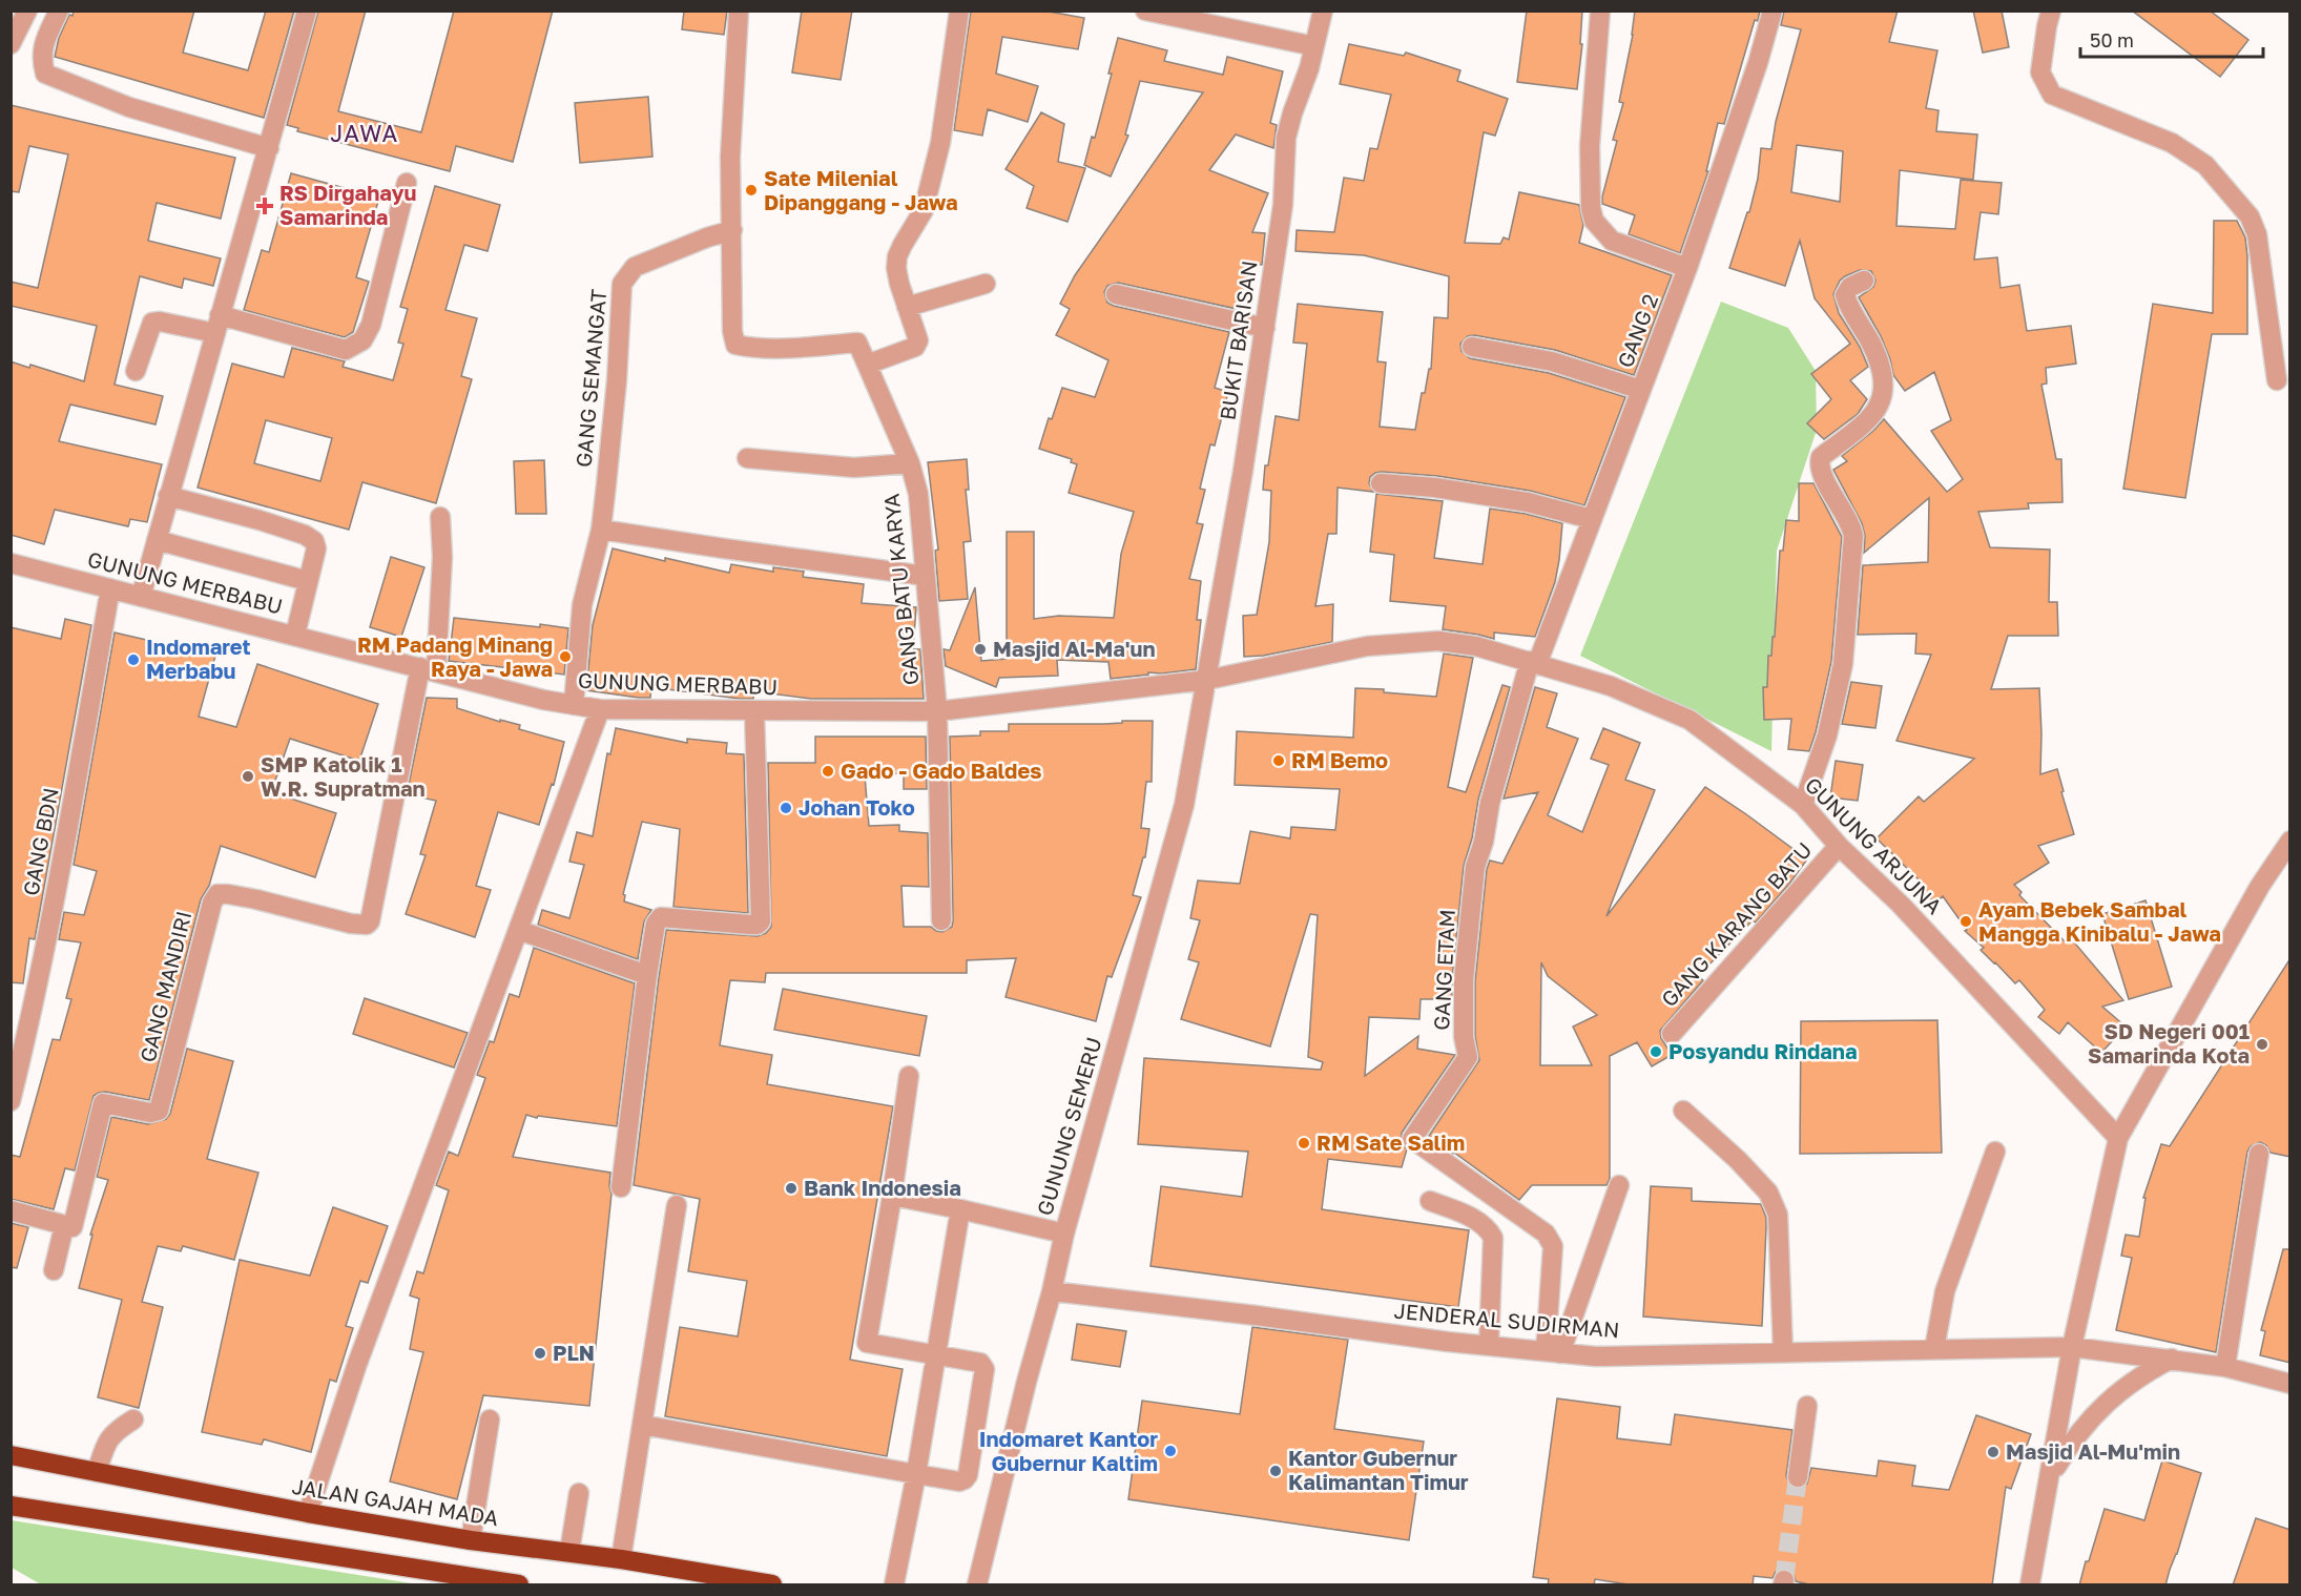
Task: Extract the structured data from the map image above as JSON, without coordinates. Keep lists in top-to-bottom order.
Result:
{
  "streets": {
    "highway": ["JALAN GAJAH MADA"],
    "street": [
      "GANG 2",
      "BUKIT BARISAN",
      "GANG SEMANGAT",
      "GUNUNG MERBABU",
      "GANG BATU KARYA",
      "GANG BDN",
      "GUNUNG ARJUNA",
      "GANG KARANG BATU",
      "GANG ETAM",
      "GANG MANDIRI",
      "GUNUNG SEMERU",
      "JENDERAL SUDIRMAN"
    ]
  },
  "crossings": [
    ["GANG 2", "GUNUNG ARJUNA"],
    ["GANG 2", "GANG ETAM"],
    ["BUKIT BARISAN", "GUNUNG MERBABU"],
    ["BUKIT BARISAN", "GUNUNG ARJUNA"],
    ["BUKIT BARISAN", "GUNUNG SEMERU"],
    ["GANG SEMANGAT", "GUNUNG MERBABU"],
    ["GANG SEMANGAT", "GANG BATU KARYA"],
    ["GUNUNG MERBABU", "GANG BATU KARYA"],
    ["GUNUNG MERBABU", "GANG BDN"],
    ["GUNUNG MERBABU", "GUNUNG ARJUNA"],
    ["GUNUNG MERBABU", "GANG MANDIRI"],
    ["GUNUNG MERBABU", "GUNUNG SEMERU"],
    ["GUNUNG ARJUNA", "GANG KARANG BATU"],
    ["GUNUNG ARJUNA", "GANG ETAM"],
    ["GUNUNG ARJUNA", "GUNUNG SEMERU"],
    ["GANG ETAM", "JENDERAL SUDIRMAN"],
    ["GUNUNG SEMERU", "JENDERAL SUDIRMAN"]
  ],
  "districts": ["JAWA"],
  "places": {
    "other": [
      "Sate Milenial Dipanggang - Jawa",
      "Masjid Al-Ma'un",
      "RM Padang Minang Raya - Jawa",
      "Indomaret Merbabu",
      "RM Bemo",
      "Gado - Gado Baldes",
      "SMP Katolik 1 W.R. Supratman",
      "Johan Toko",
      "Ayam Bebek Sambal Mangga Kinibalu - Jawa",
      "SD Negeri 001 Samarinda Kota",
      "Posyandu Rindana",
      "RM Sate Salim",
      "Bank Indonesia",
      "PLN",
      "Indomaret Kantor Gubernur Kaltim",
      "Masjid Al-Mu'min",
      "Kantor Gubernur Kalimantan Timur"
    ],
    "health": ["RS Dirgahayu Samarinda"]
  },
  "scale_bar": "50 m"
}
